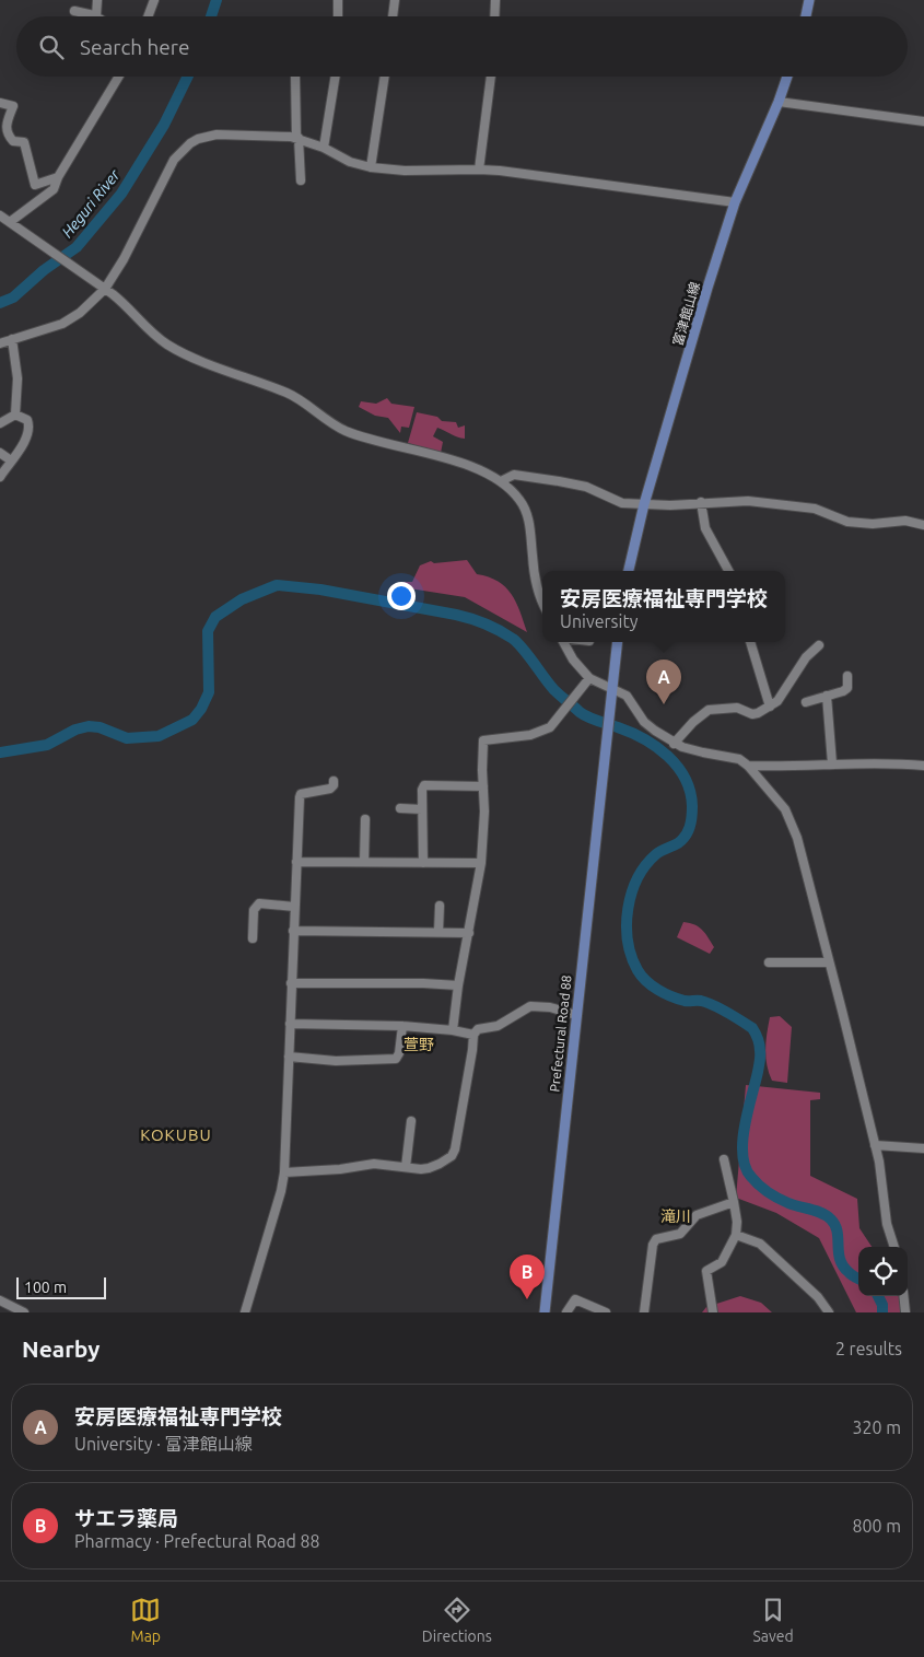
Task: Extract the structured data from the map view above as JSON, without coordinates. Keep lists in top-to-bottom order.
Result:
{
  "streets": {
    "main road": ["富津館山線", "Prefectural Road 88"]
  },
  "districts": ["萱野", "KOKUBU", "滝川"],
  "water": ["Heguri River"],
  "scale_bar": "100 m",
  "page": {
    "search": "Search here",
    "popup": ["安房医療福祉専門学校", "University"],
    "pins": ["A", "B"],
    "scale": "100 m",
    "heading": ["Nearby", "2 results"],
    "list": [
      {
        "mark": "A",
        "name": "安房医療福祉専門学校",
        "note": "University · 富津館山線",
        "value": "320 m"
      },
      {
        "mark": "B",
        "name": "サエラ薬局",
        "note": "Pharmacy · Prefectural Road 88",
        "value": "800 m"
      }
    ],
    "nav": ["Map", "Directions", "Saved"]
  }
}
